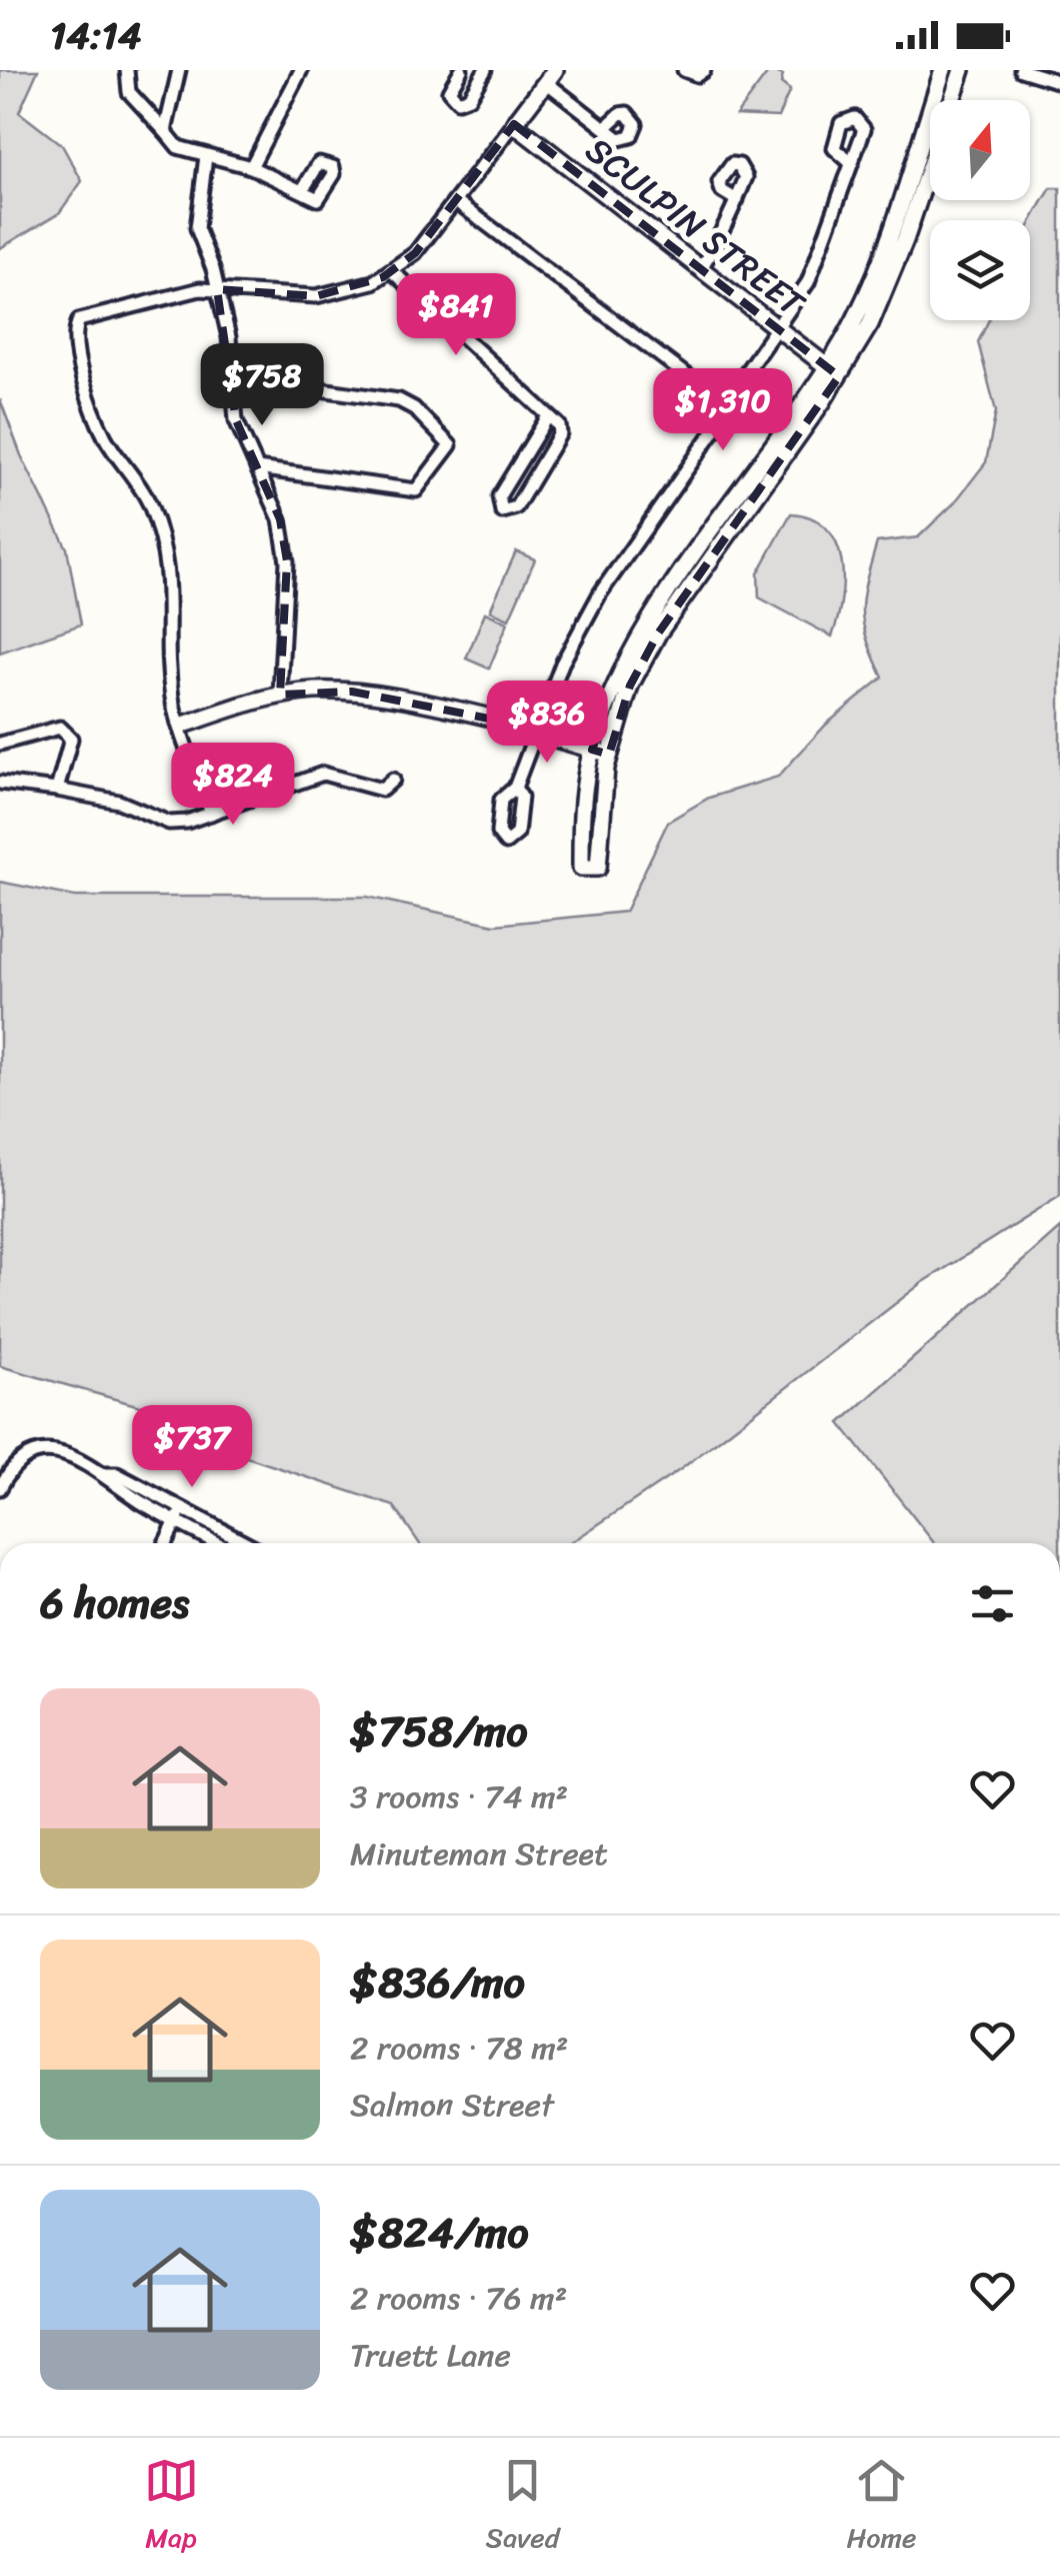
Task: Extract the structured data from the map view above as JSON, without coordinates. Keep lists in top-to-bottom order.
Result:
{
  "streets": {
    "street": ["SCULPIN STREET"]
  },
  "north": "top",
  "page": {
    "status": "14:14",
    "price": [
      "$841",
      "$758",
      "$1,310",
      "$836",
      "$824",
      "$737"
    ],
    "heading": "6 homes",
    "list": [
      {
        "name": "$758/mo",
        "note": "3 rooms · 74 m² · Minuteman Street"
      },
      {
        "name": "$836/mo",
        "note": "2 rooms · 78 m² · Salmon Street"
      },
      {
        "name": "$824/mo",
        "note": "2 rooms · 76 m² · Truett Lane"
      }
    ],
    "tabs": ["Map", "Saved", "Home"]
  }
}
